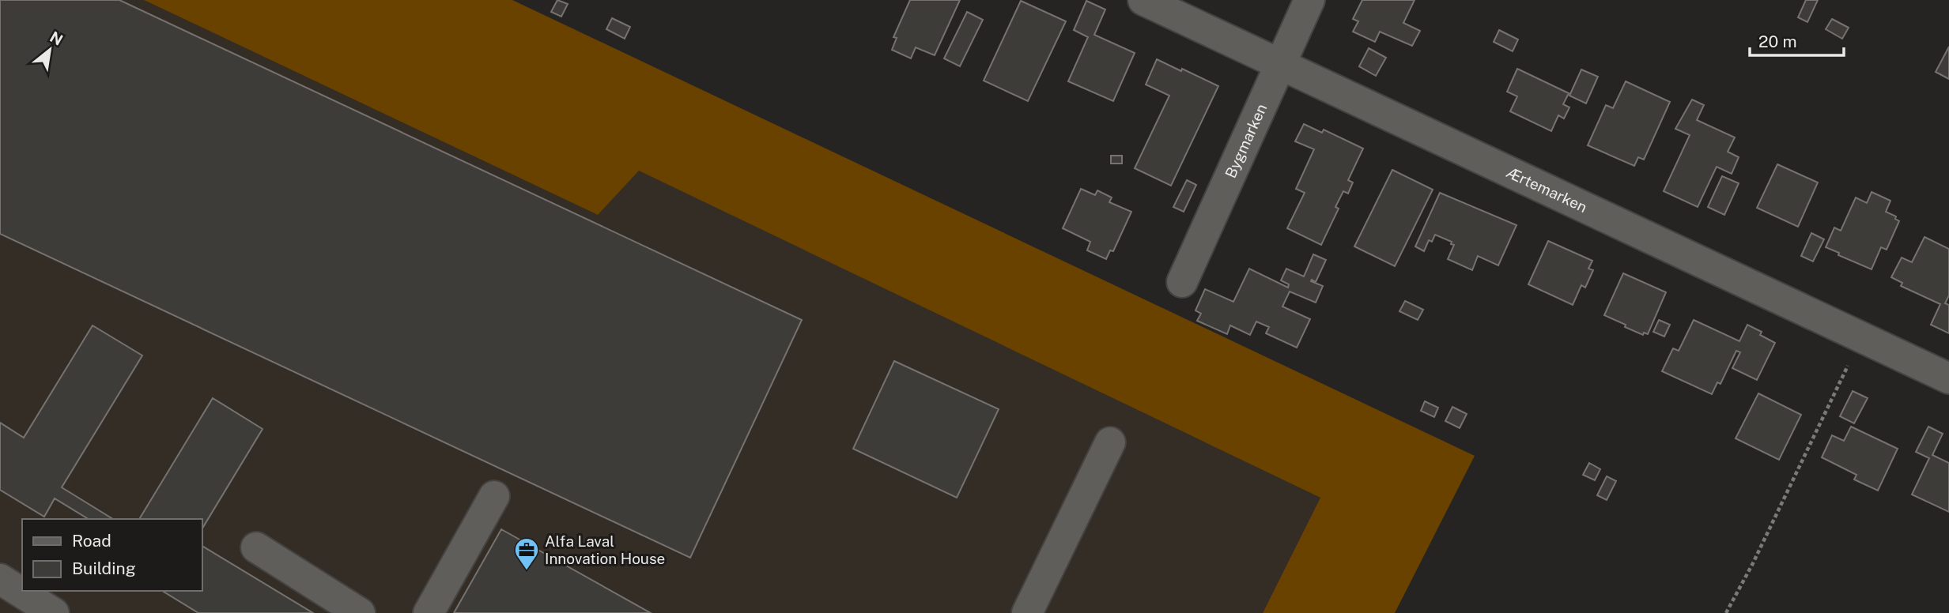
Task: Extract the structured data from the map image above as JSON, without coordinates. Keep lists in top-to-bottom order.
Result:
{
  "streets": {
    "street": ["Bygmarken", "Ærtemarken"]
  },
  "crossings": [
    ["Bygmarken", "Ærtemarken"]
  ],
  "places": {
    "office": ["Alfa Laval Innovation House"]
  },
  "legend": ["Road", "Building"],
  "scale_bar": "20 m",
  "north": "top right"
}
